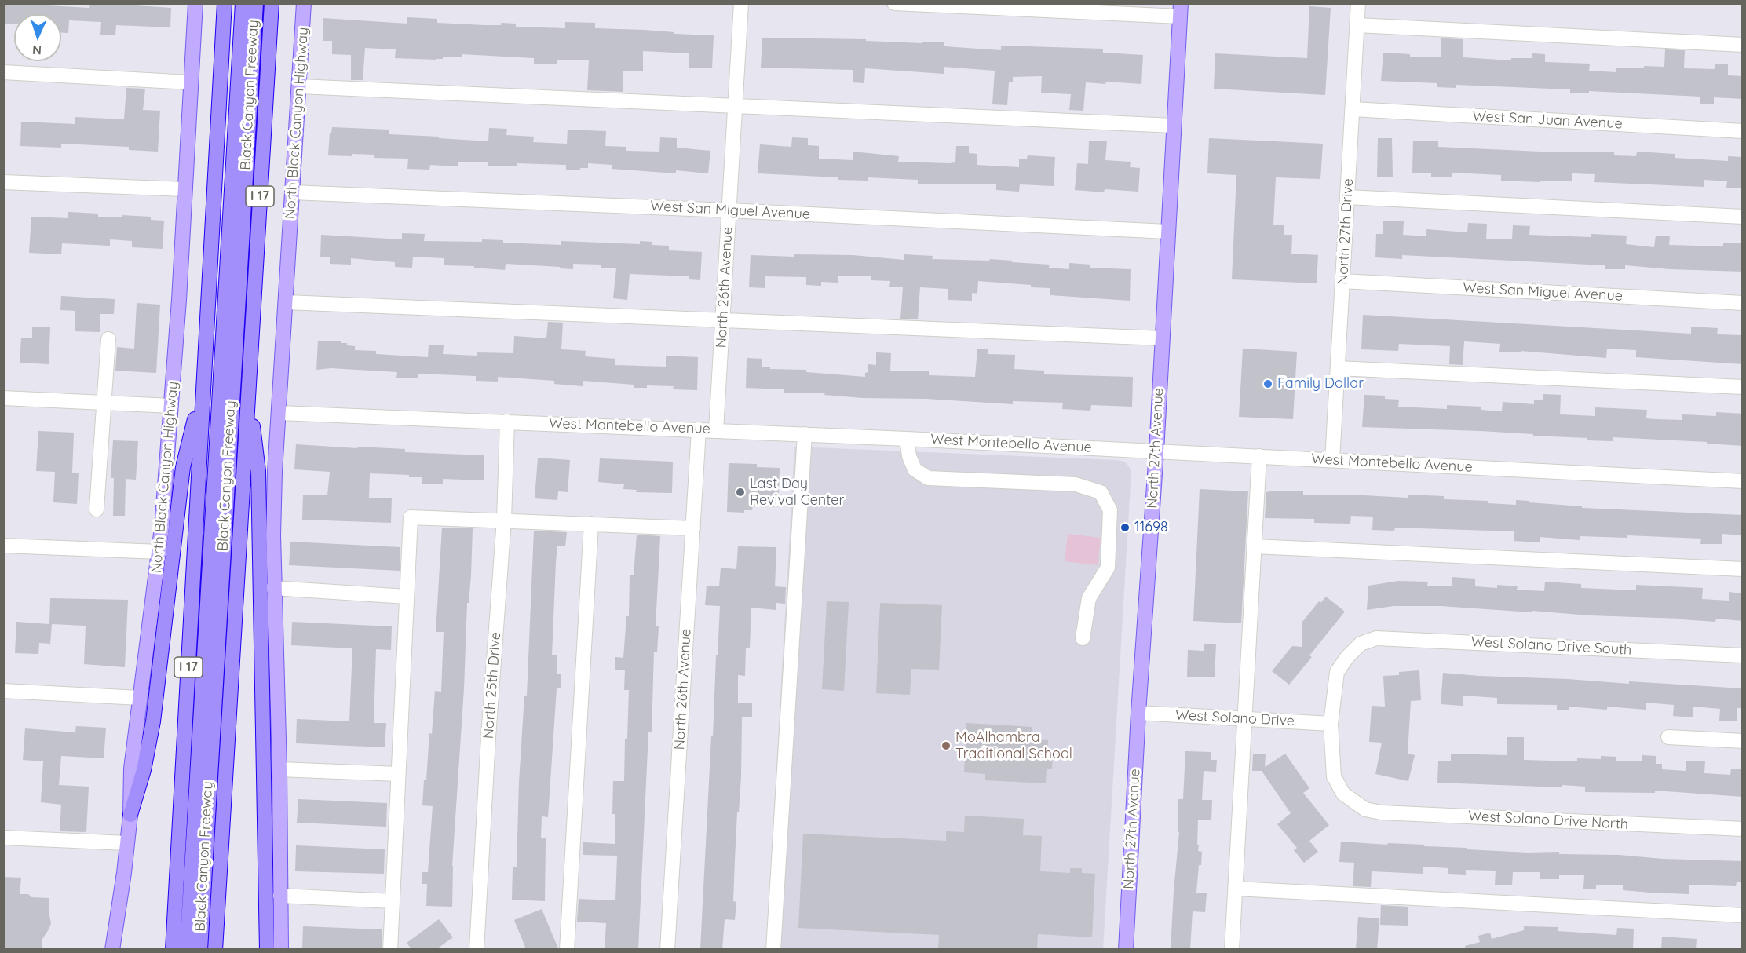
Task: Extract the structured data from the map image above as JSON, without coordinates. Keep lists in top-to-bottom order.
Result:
{
  "streets": {
    "highway": ["Black Canyon Freeway", "I 17"],
    "main road": ["North Black Canyon Highway", "North 27th Avenue"],
    "street": [
      "West San Juan Avenue",
      "West San Miguel Avenue",
      "North 27th Drive",
      "North 26th Avenue",
      "West Montebello Avenue",
      "West Solano Drive South",
      "North 25th Drive",
      "West Solano Drive",
      "West Solano Drive North"
    ]
  },
  "crossings": [
    ["West San Juan Avenue", "North 27th Drive"],
    ["North Black Canyon Highway", "West San Miguel Avenue"],
    ["North Black Canyon Highway", "West Montebello Avenue"],
    ["West San Miguel Avenue", "North 27th Drive"],
    ["West San Miguel Avenue", "North 26th Avenue"],
    ["West San Miguel Avenue", "North 27th Avenue"],
    ["North 27th Drive", "West Montebello Avenue"],
    ["North 26th Avenue", "West Montebello Avenue"],
    ["West Montebello Avenue", "North 27th Avenue"],
    ["West Montebello Avenue", "North 25th Drive"],
    ["North 27th Avenue", "West Solano Drive"],
    ["West Solano Drive South", "West Solano Drive"],
    ["West Solano Drive South", "West Solano Drive North"],
    ["West Solano Drive", "West Solano Drive North"]
  ],
  "places": [
    "Family Dollar",
    "Last Day Revival Center",
    "11698",
    "MoAlhambra Traditional School"
  ],
  "north": "bottom"
}
